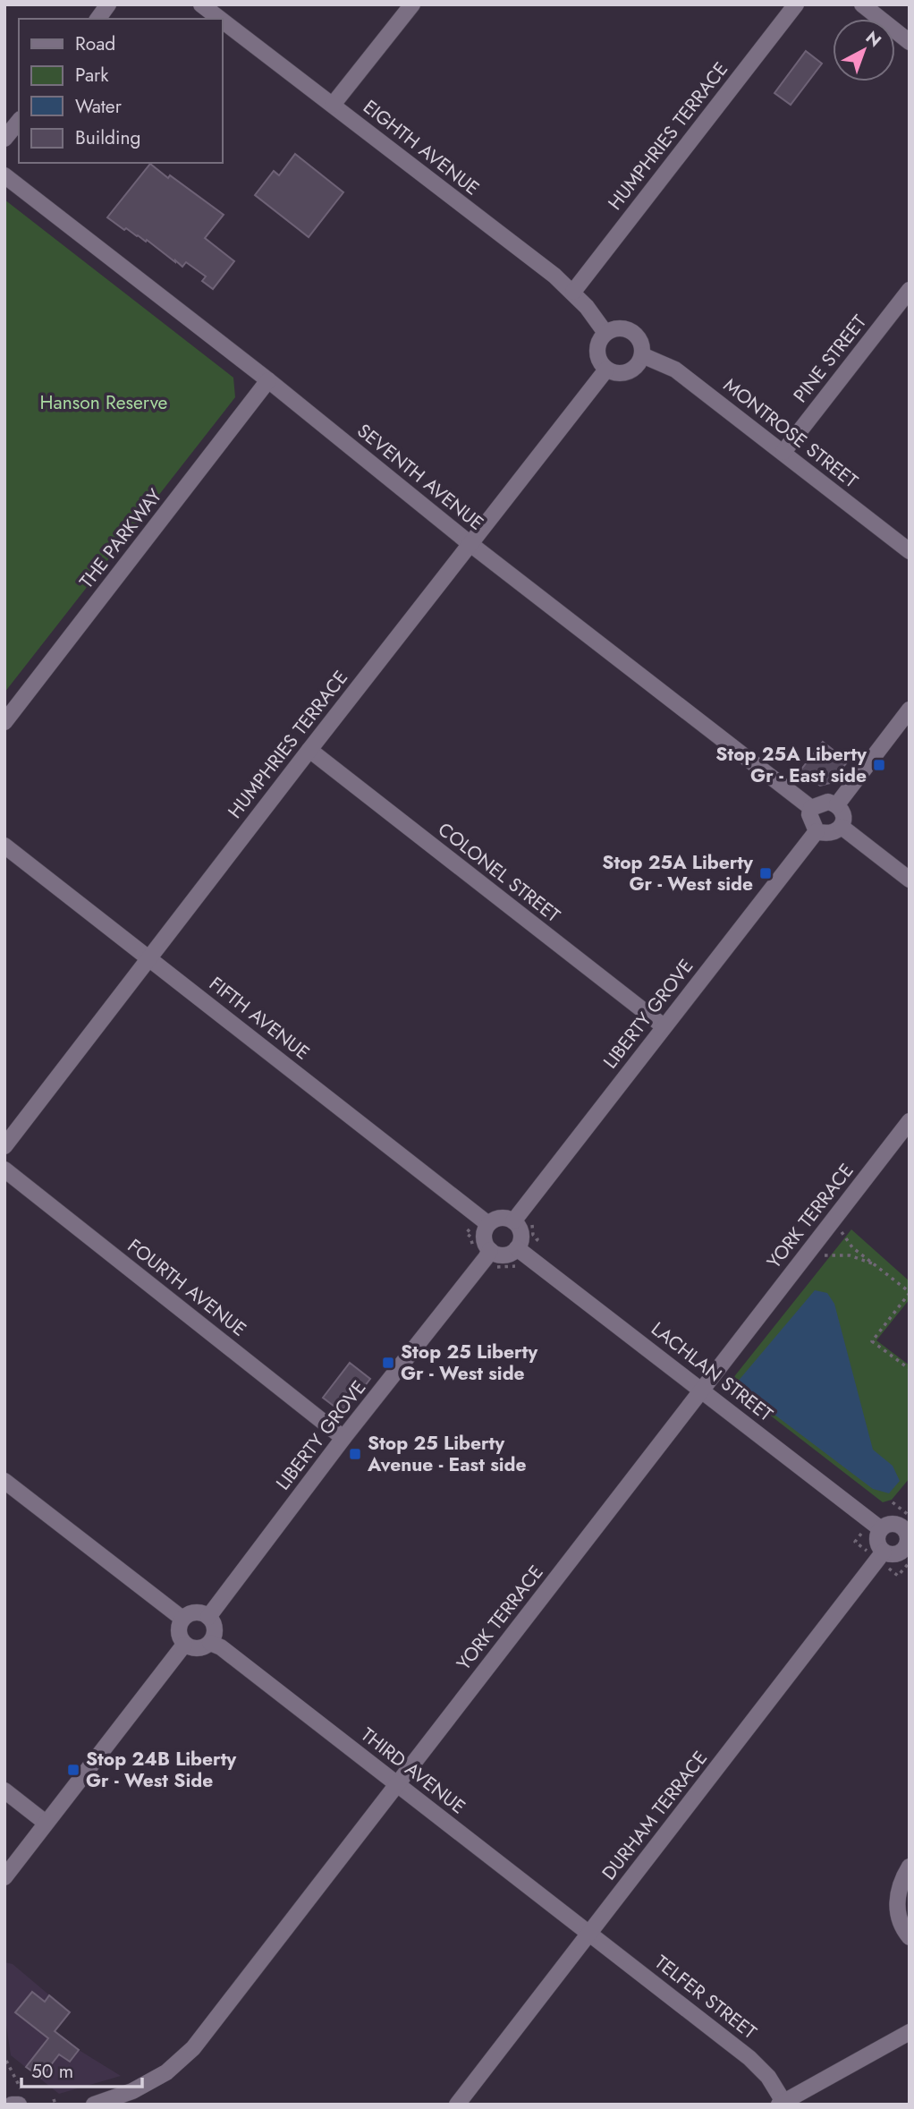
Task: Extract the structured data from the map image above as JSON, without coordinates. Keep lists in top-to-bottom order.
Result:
{
  "streets": {
    "street": [
      "HUMPHRIES TERRACE",
      "EIGHTH AVENUE",
      "PINE STREET",
      "MONTROSE STREET",
      "SEVENTH AVENUE",
      "THE PARKWAY",
      "COLONEL STREET",
      "LIBERTY GROVE",
      "FIFTH AVENUE",
      "YORK TERRACE",
      "FOURTH AVENUE",
      "LACHLAN STREET",
      "THIRD AVENUE",
      "DURHAM TERRACE",
      "TELFER STREET"
    ]
  },
  "crossings": [
    ["HUMPHRIES TERRACE", "EIGHTH AVENUE"],
    ["HUMPHRIES TERRACE", "MONTROSE STREET"],
    ["HUMPHRIES TERRACE", "SEVENTH AVENUE"],
    ["HUMPHRIES TERRACE", "COLONEL STREET"],
    ["HUMPHRIES TERRACE", "FIFTH AVENUE"],
    ["EIGHTH AVENUE", "MONTROSE STREET"],
    ["PINE STREET", "MONTROSE STREET"],
    ["SEVENTH AVENUE", "THE PARKWAY"],
    ["SEVENTH AVENUE", "LIBERTY GROVE"],
    ["COLONEL STREET", "LIBERTY GROVE"],
    ["LIBERTY GROVE", "FIFTH AVENUE"],
    ["LIBERTY GROVE", "FOURTH AVENUE"],
    ["LIBERTY GROVE", "LACHLAN STREET"],
    ["LIBERTY GROVE", "THIRD AVENUE"],
    ["FIFTH AVENUE", "LACHLAN STREET"],
    ["YORK TERRACE", "LACHLAN STREET"],
    ["YORK TERRACE", "THIRD AVENUE"],
    ["THIRD AVENUE", "DURHAM TERRACE"],
    ["THIRD AVENUE", "TELFER STREET"],
    ["DURHAM TERRACE", "TELFER STREET"]
  ],
  "parks": ["Hanson Reserve"],
  "places": {
    "transit": [
      "Stop 25A Liberty Gr - East side",
      "Stop 25A Liberty Gr - West side",
      "Stop 25 Liberty Gr - West side",
      "Stop 25 Liberty Avenue - East side",
      "Stop 24B Liberty Gr - West Side"
    ]
  },
  "legend": [
    "Road",
    "Park",
    "Water",
    "Building"
  ],
  "scale_bar": "50 m",
  "north": "top right"
}
